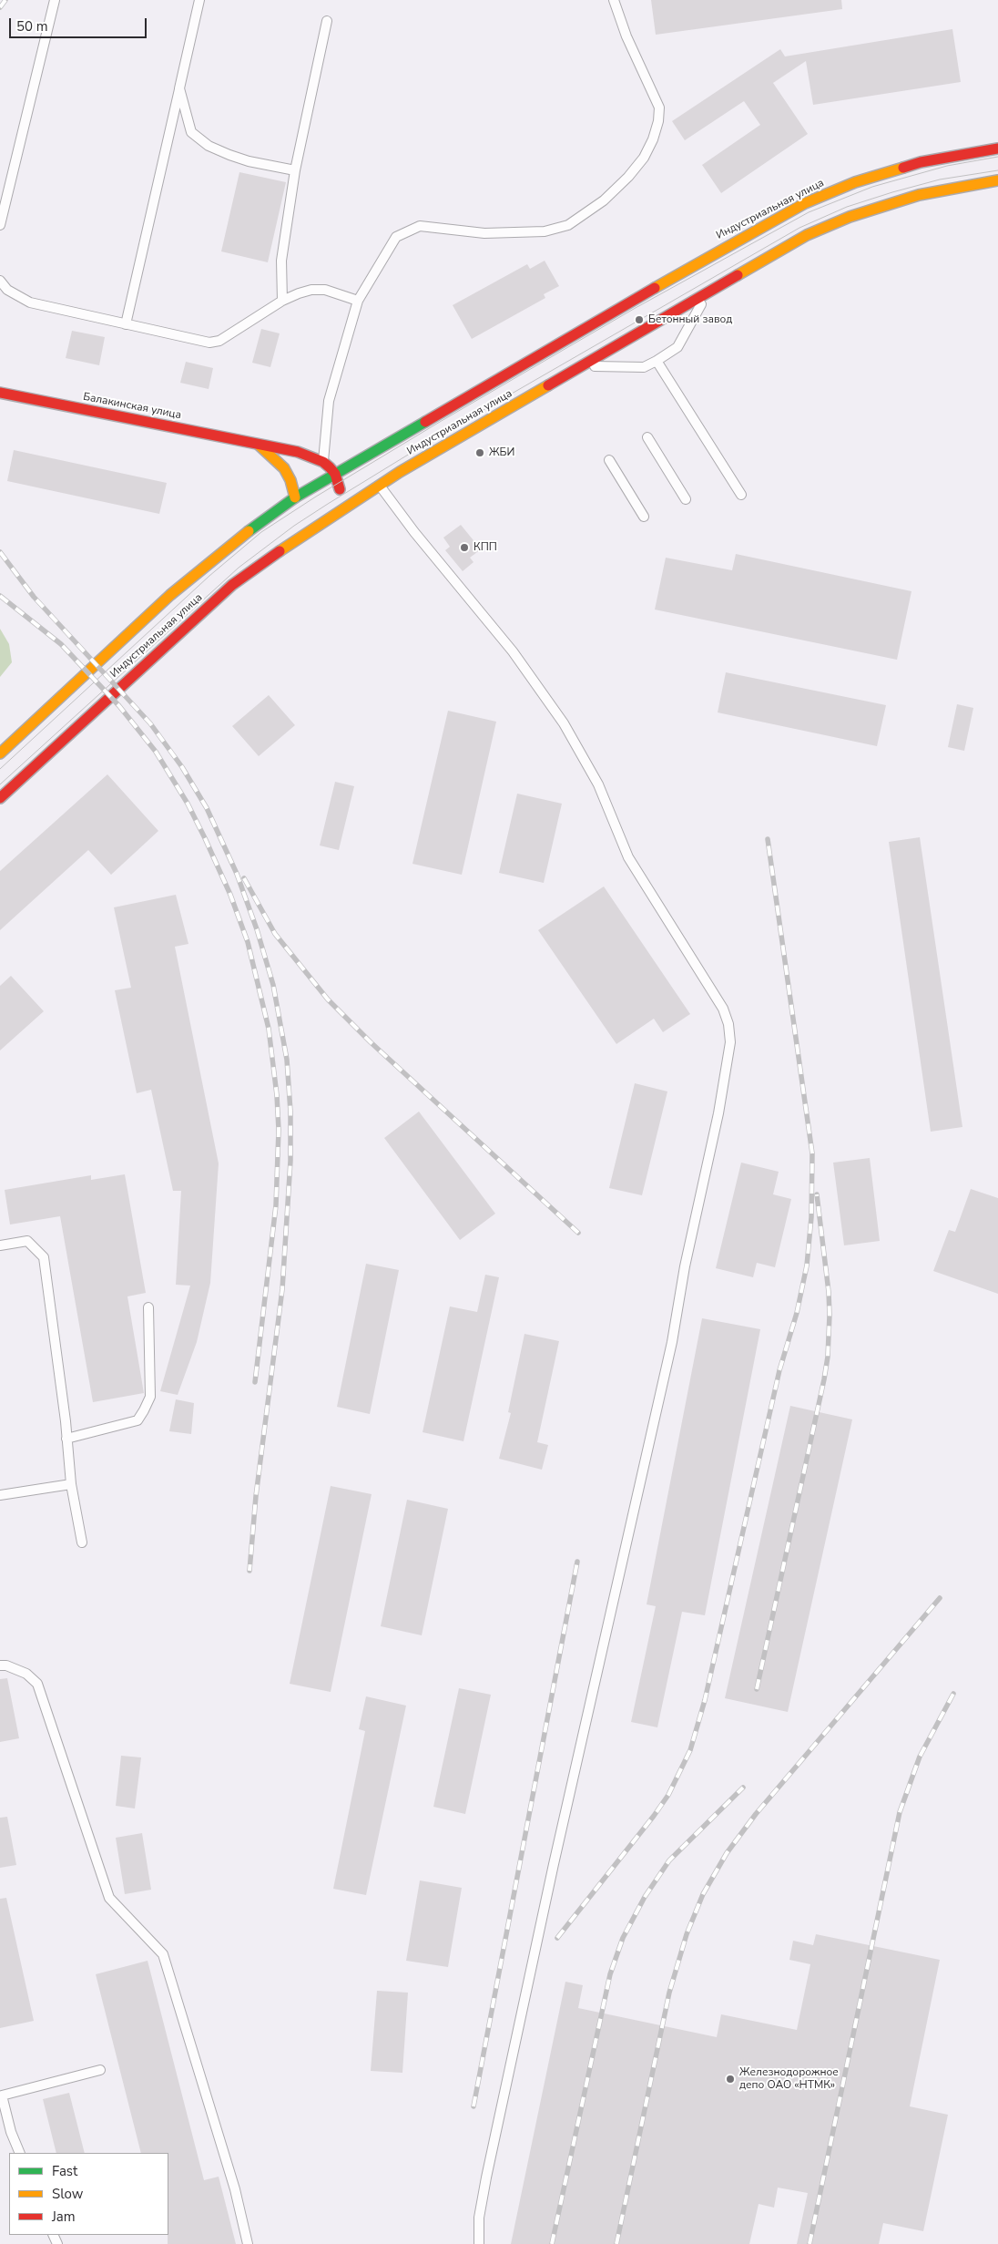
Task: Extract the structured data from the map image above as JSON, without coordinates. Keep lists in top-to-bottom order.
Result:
{
  "streets": {
    "main road": ["Индустриальная улица", "Балакинская улица"]
  },
  "places": [
    "Бетонный завод",
    "ЖБИ",
    "КПП",
    "Железнодорожное депо ОАО «НТМК»"
  ],
  "legend": ["Fast", "Slow", "Jam"],
  "scale_bar": "50 m"
}
